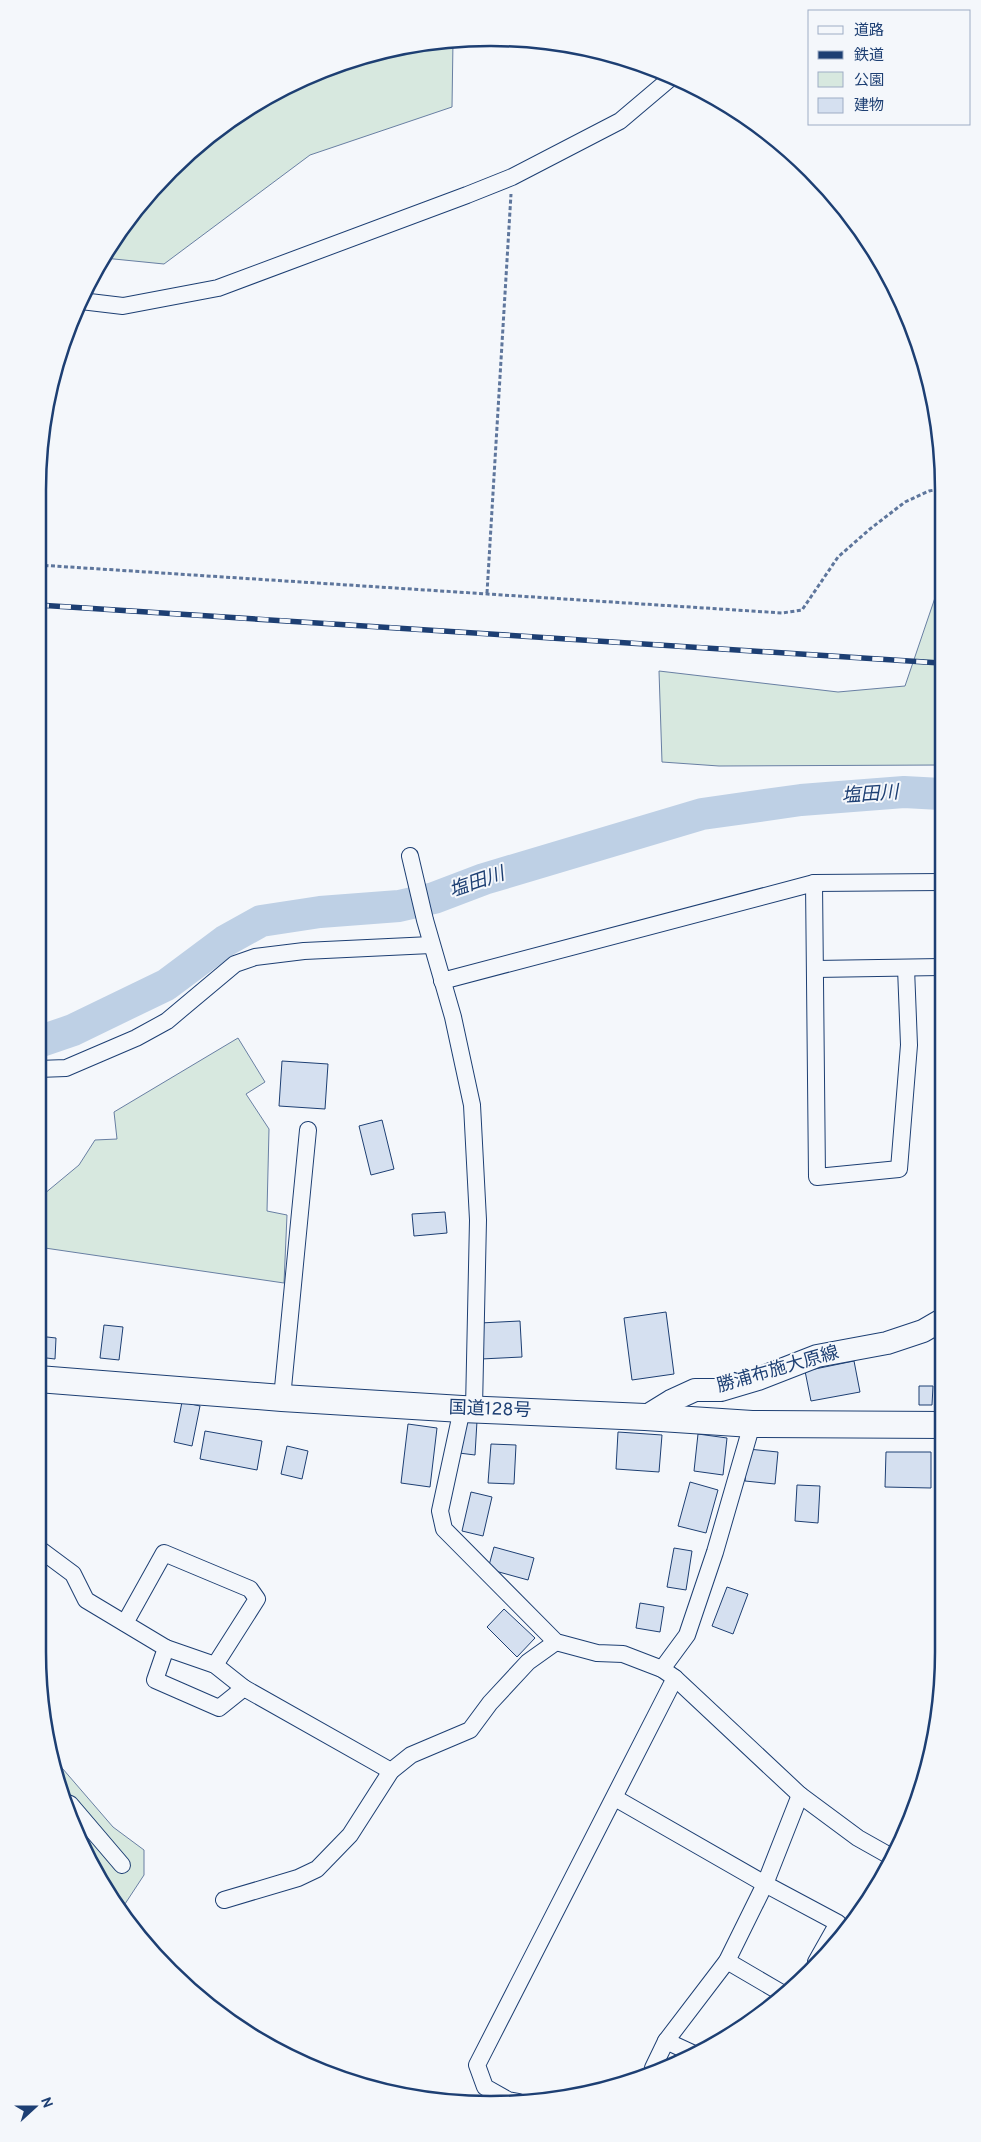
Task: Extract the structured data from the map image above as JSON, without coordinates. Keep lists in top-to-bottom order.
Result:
{
  "streets": {
    "highway": ["国道128号"],
    "main road": ["勝浦布施大原線"]
  },
  "crossings": [
    ["勝浦布施大原線", "国道128号"]
  ],
  "water": ["塩田川"],
  "legend": [
    "道路",
    "鉄道",
    "公園",
    "建物"
  ],
  "north": "right"
}
